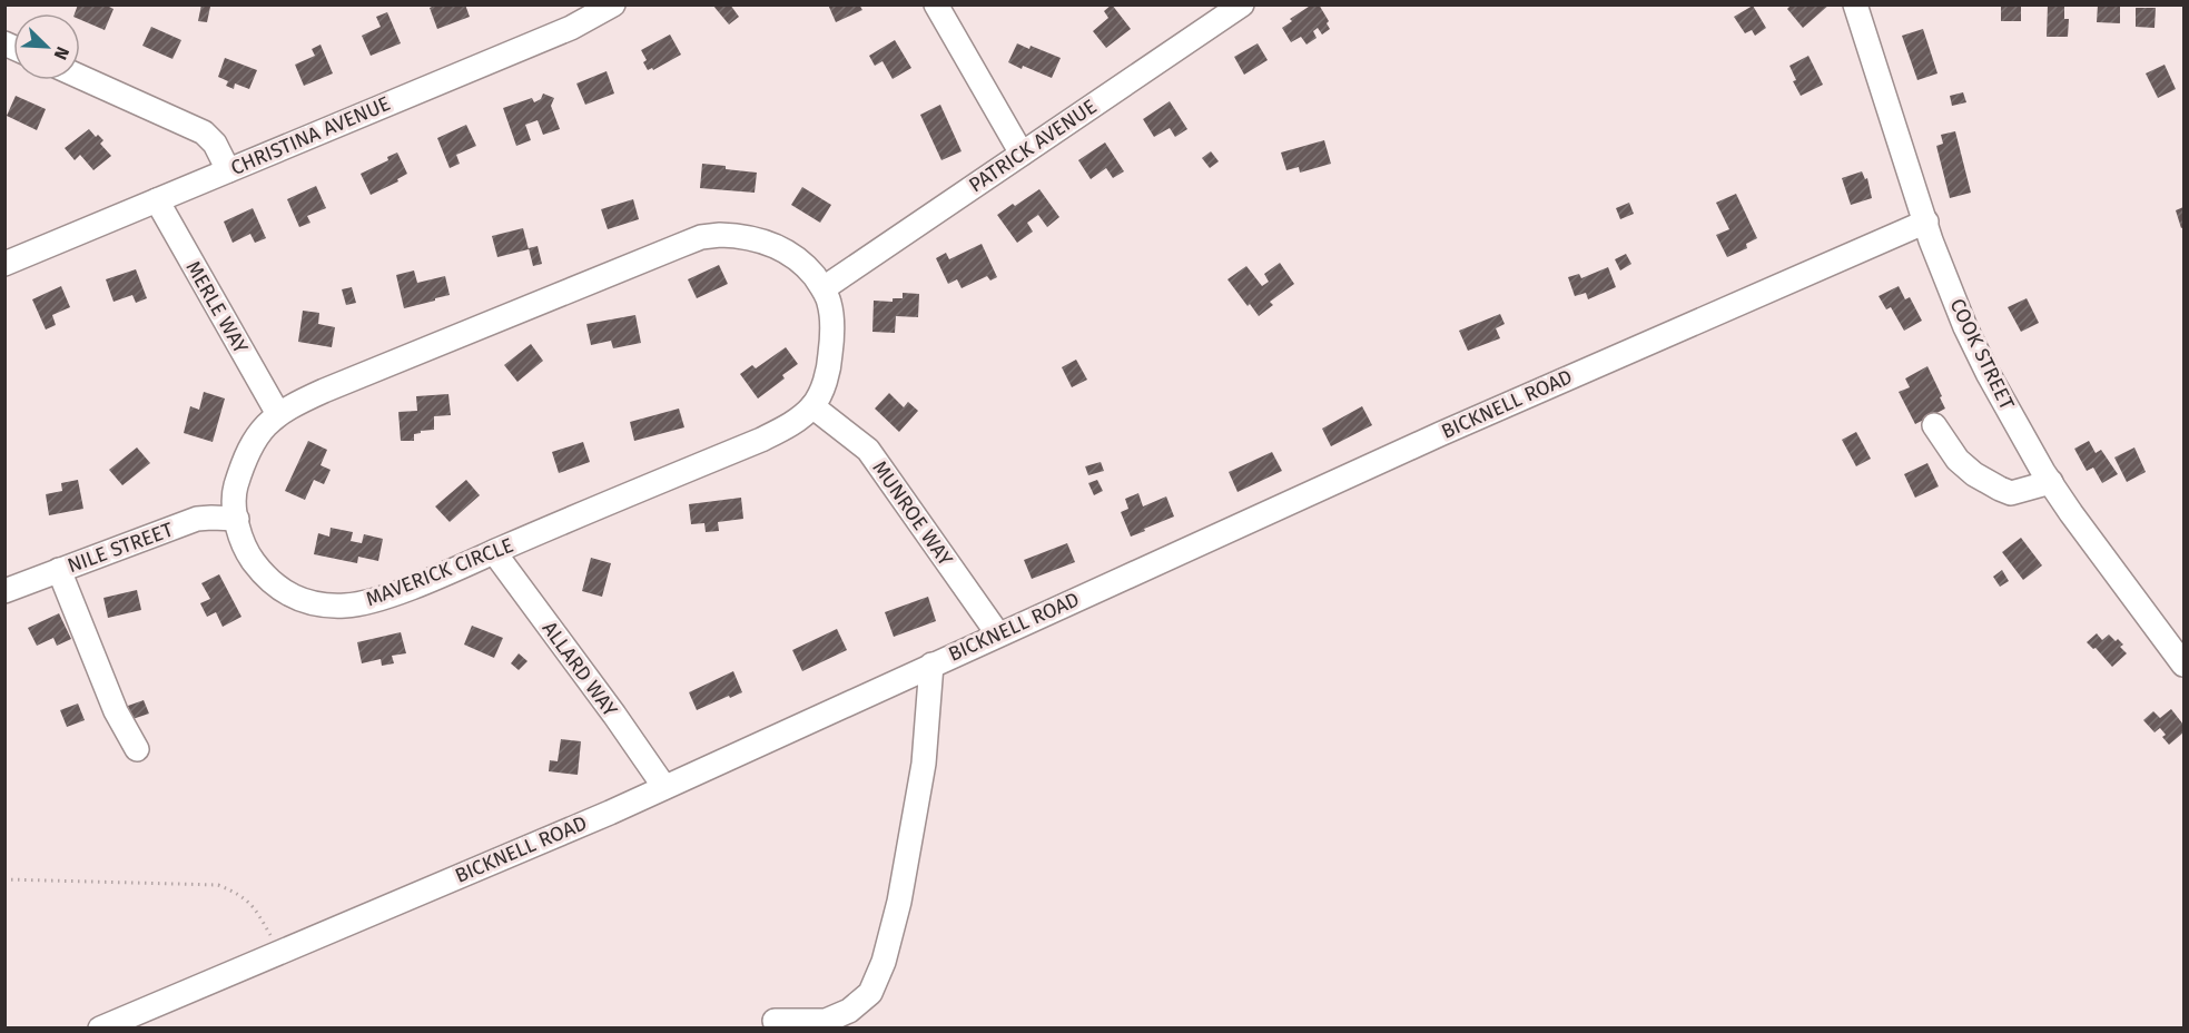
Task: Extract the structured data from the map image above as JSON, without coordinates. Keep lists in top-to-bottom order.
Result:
{
  "streets": {
    "street": [
      "CHRISTINA AVENUE",
      "PATRICK AVENUE",
      "MERLE WAY",
      "COOK STREET",
      "BICKNELL ROAD",
      "MUNROE WAY",
      "NILE STREET",
      "MAVERICK CIRCLE",
      "ALLARD WAY"
    ]
  },
  "crossings": [
    ["CHRISTINA AVENUE", "MERLE WAY"],
    ["PATRICK AVENUE", "MAVERICK CIRCLE"],
    ["MERLE WAY", "MAVERICK CIRCLE"],
    ["COOK STREET", "BICKNELL ROAD"],
    ["BICKNELL ROAD", "MUNROE WAY"],
    ["BICKNELL ROAD", "ALLARD WAY"],
    ["MUNROE WAY", "MAVERICK CIRCLE"],
    ["NILE STREET", "MAVERICK CIRCLE"],
    ["MAVERICK CIRCLE", "ALLARD WAY"]
  ],
  "north": "bottom right"
}
